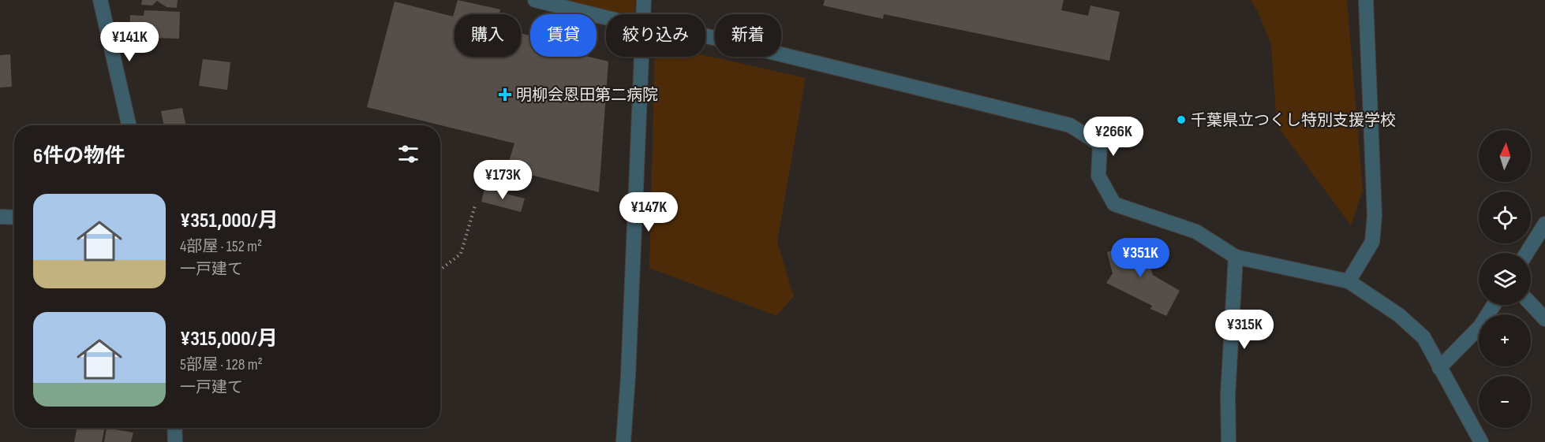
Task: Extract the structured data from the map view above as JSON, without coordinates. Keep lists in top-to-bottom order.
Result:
{
  "places": {
    "health": ["明柳会恩田第二病院"],
    "other": ["千葉県立つくし特別支援学校"]
  },
  "north": "top",
  "page": {
    "chip": [
      "購入",
      "賃貸",
      "絞り込み",
      "新着"
    ],
    "price": [
      "¥141K",
      "¥266K",
      "¥173K",
      "¥147K",
      "¥351K",
      "¥315K"
    ],
    "heading": "6件の物件",
    "map_buttons": ["+", "−"],
    "list": [
      {
        "name": "¥351,000/月",
        "note": "4部屋 · 152 m² · 一戸建て"
      },
      {
        "name": "¥315,000/月",
        "note": "5部屋 · 128 m² · 一戸建て"
      }
    ]
  }
}
